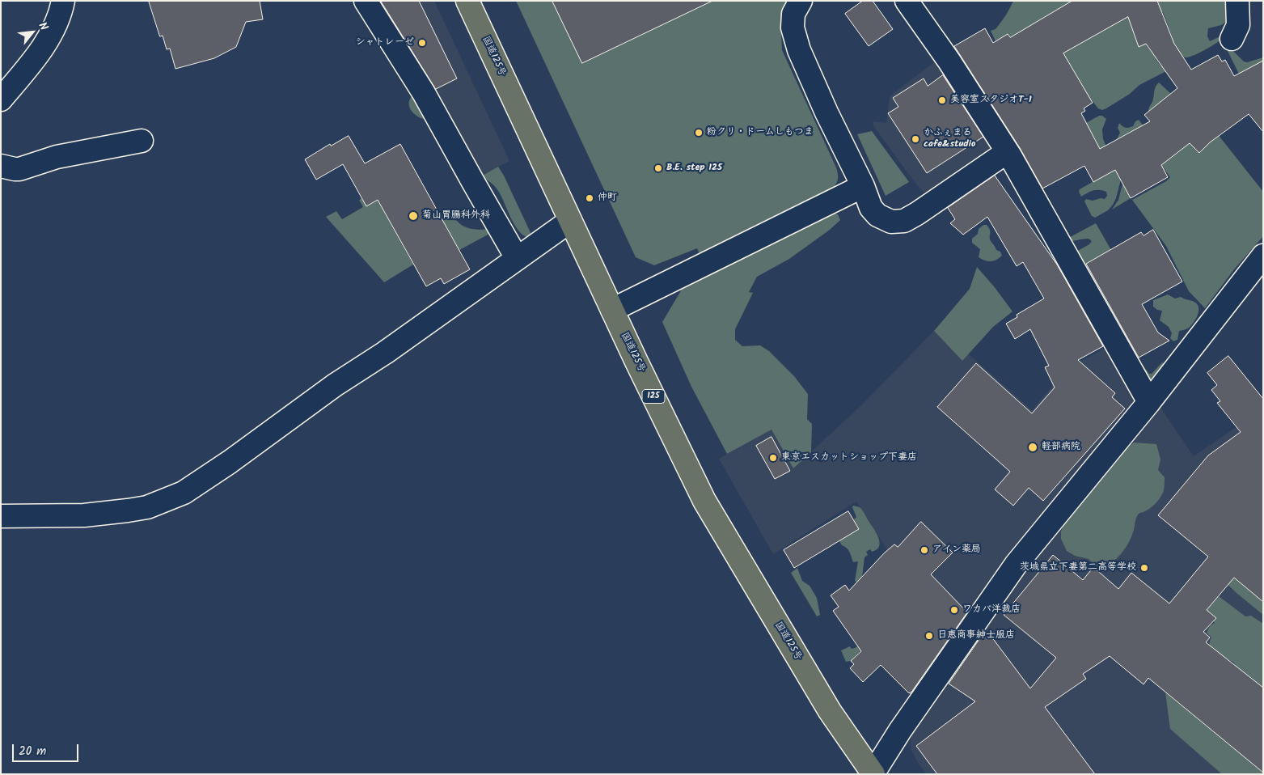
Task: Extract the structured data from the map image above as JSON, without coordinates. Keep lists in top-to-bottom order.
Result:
{
  "streets": {
    "highway": ["国道125号", "125"]
  },
  "places": [
    "シャトレーゼ",
    "美容室スタジオT-1",
    "粉クリ・ドームしもつま",
    "かふぇまる cafe&studio",
    "B.E. step 125",
    "仲町",
    "菊山胃腸科外科",
    "軽部病院",
    "東京エスカットショップ下妻店",
    "アイン薬局",
    "茨城県立下妻第二高等学校",
    "ワカバ洋裁店",
    "日恵商事紳士服店"
  ],
  "scale_bar": "20 m",
  "north": "top right"
}
